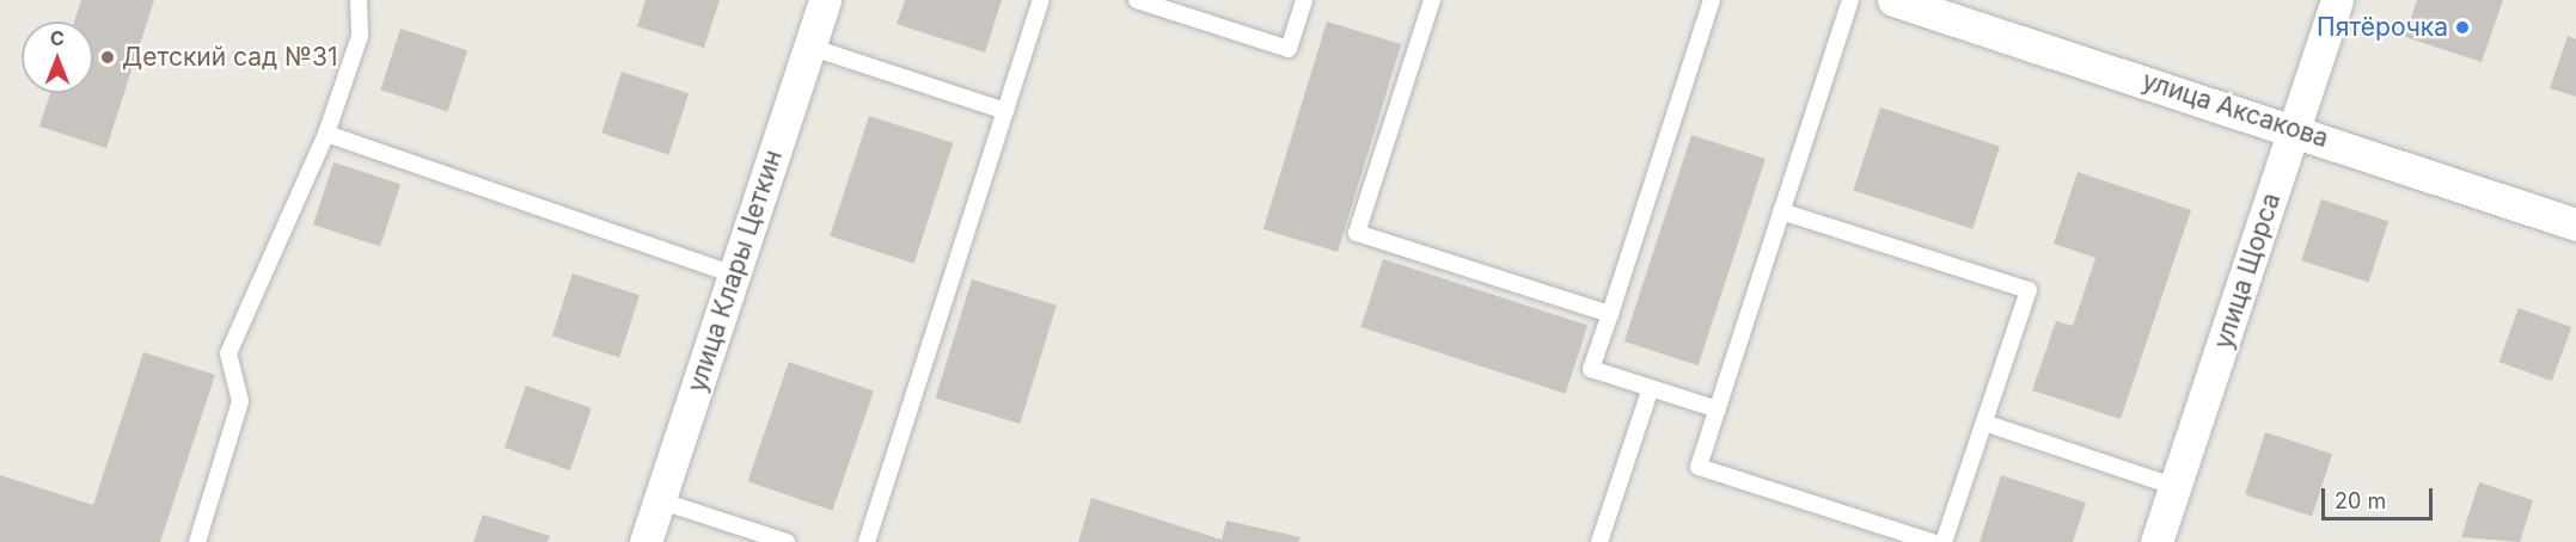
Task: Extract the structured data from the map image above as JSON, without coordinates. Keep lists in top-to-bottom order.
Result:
{
  "streets": {
    "street": ["улица Аксакова", "улица Клары Цеткин", "улица Щорса"]
  },
  "crossings": [
    ["улица Аксакова", "улица Щорса"]
  ],
  "places": ["Пятёрочка", "Детский сад №31"],
  "scale_bar": "20 m",
  "north": "top"
}
